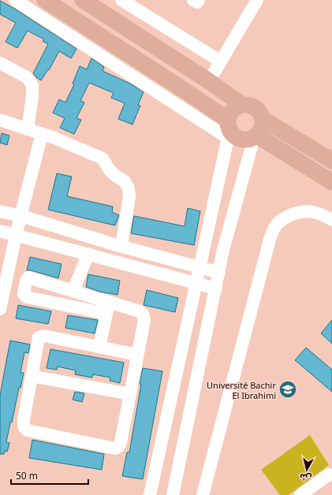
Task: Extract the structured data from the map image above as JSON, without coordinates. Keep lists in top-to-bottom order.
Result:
{
  "places": {
    "school or university": ["Université Bachir El Ibrahimi"]
  },
  "scale_bar": "50 m",
  "north": "bottom"
}
